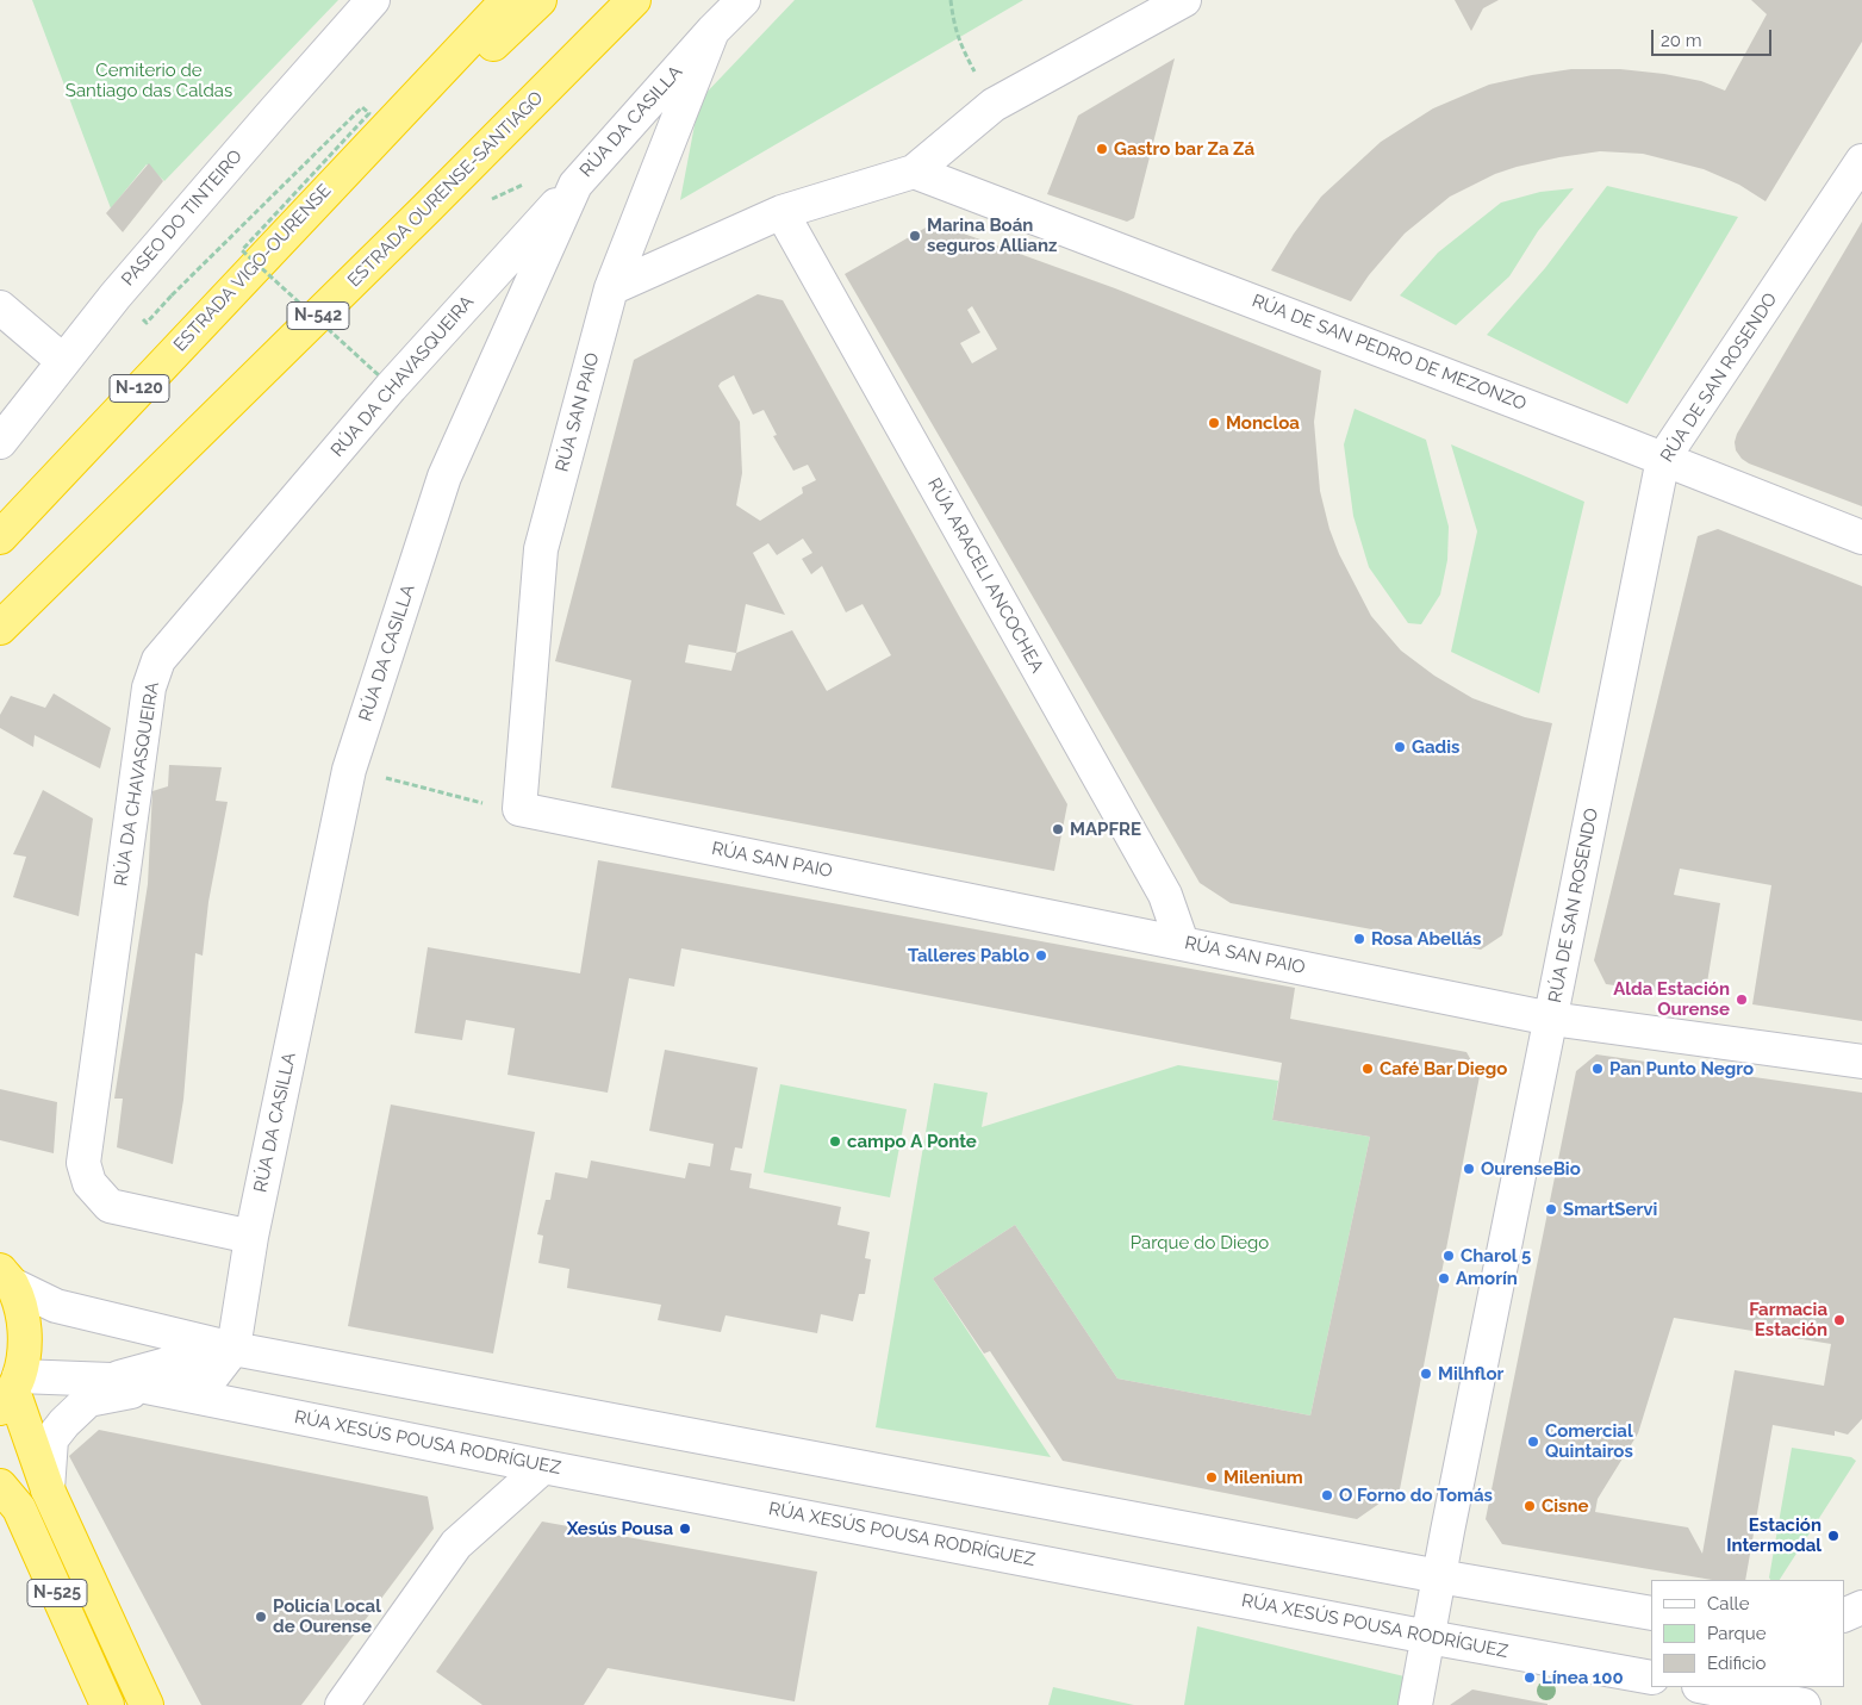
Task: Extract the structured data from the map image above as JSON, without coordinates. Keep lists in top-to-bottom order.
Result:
{
  "streets": {
    "highway": [
      "ESTRADA OURENSE-SANTIAGO",
      "ESTRADA VIGO-OURENSE",
      "N-542",
      "N-120",
      "N-525"
    ],
    "street": [
      "RÚA DA CASILLA",
      "PASEO DO TINTEIRO",
      "RÚA DE SAN PEDRO DE MEZONZO",
      "RÚA DA CHAVASQUEIRA",
      "RÚA DE SAN ROSENDO",
      "RÚA SAN PAIO",
      "RÚA ARACELI ANCOCHEA",
      "RÚA XESÚS POUSA RODRÍGUEZ"
    ]
  },
  "crossings": [
    ["RÚA DA CASILLA", "RÚA DA CHAVASQUEIRA"],
    ["RÚA DA CASILLA", "RÚA SAN PAIO"],
    ["RÚA DA CASILLA", "RÚA XESÚS POUSA RODRÍGUEZ"],
    ["RÚA DE SAN PEDRO DE MEZONZO", "RÚA DE SAN ROSENDO"],
    ["RÚA DE SAN ROSENDO", "RÚA SAN PAIO"],
    ["RÚA DE SAN ROSENDO", "RÚA XESÚS POUSA RODRÍGUEZ"],
    ["RÚA SAN PAIO", "RÚA ARACELI ANCOCHEA"],
    ["RÚA XESÚS POUSA RODRÍGUEZ", "N-525"]
  ],
  "parks": ["Cemiterio de Santiago das Caldas", "Parque do Diego"],
  "places": [
    "Gastro bar Za Zá",
    "Marina Boán seguros Allianz",
    "Moncloa",
    "Gadis",
    "MAPFRE",
    "Rosa Abellás",
    "Talleres Pablo",
    "Alda Estación Ourense",
    "Café Bar Diego",
    "Pan Punto Negro",
    "campo A Ponte",
    "OurenseBio",
    "SmartServi",
    "Charol 5",
    "Amorín",
    "Farmacia Estación",
    "Milhflor",
    "Comercial Quintairos",
    "Milenium",
    "O Forno do Tomás",
    "Cisne",
    "Xesús Pousa",
    "Estación Intermodal",
    "Policía Local de Ourense",
    "Línea 100"
  ],
  "legend": ["Calle", "Parque", "Edificio"],
  "scale_bar": "20 m"
}
